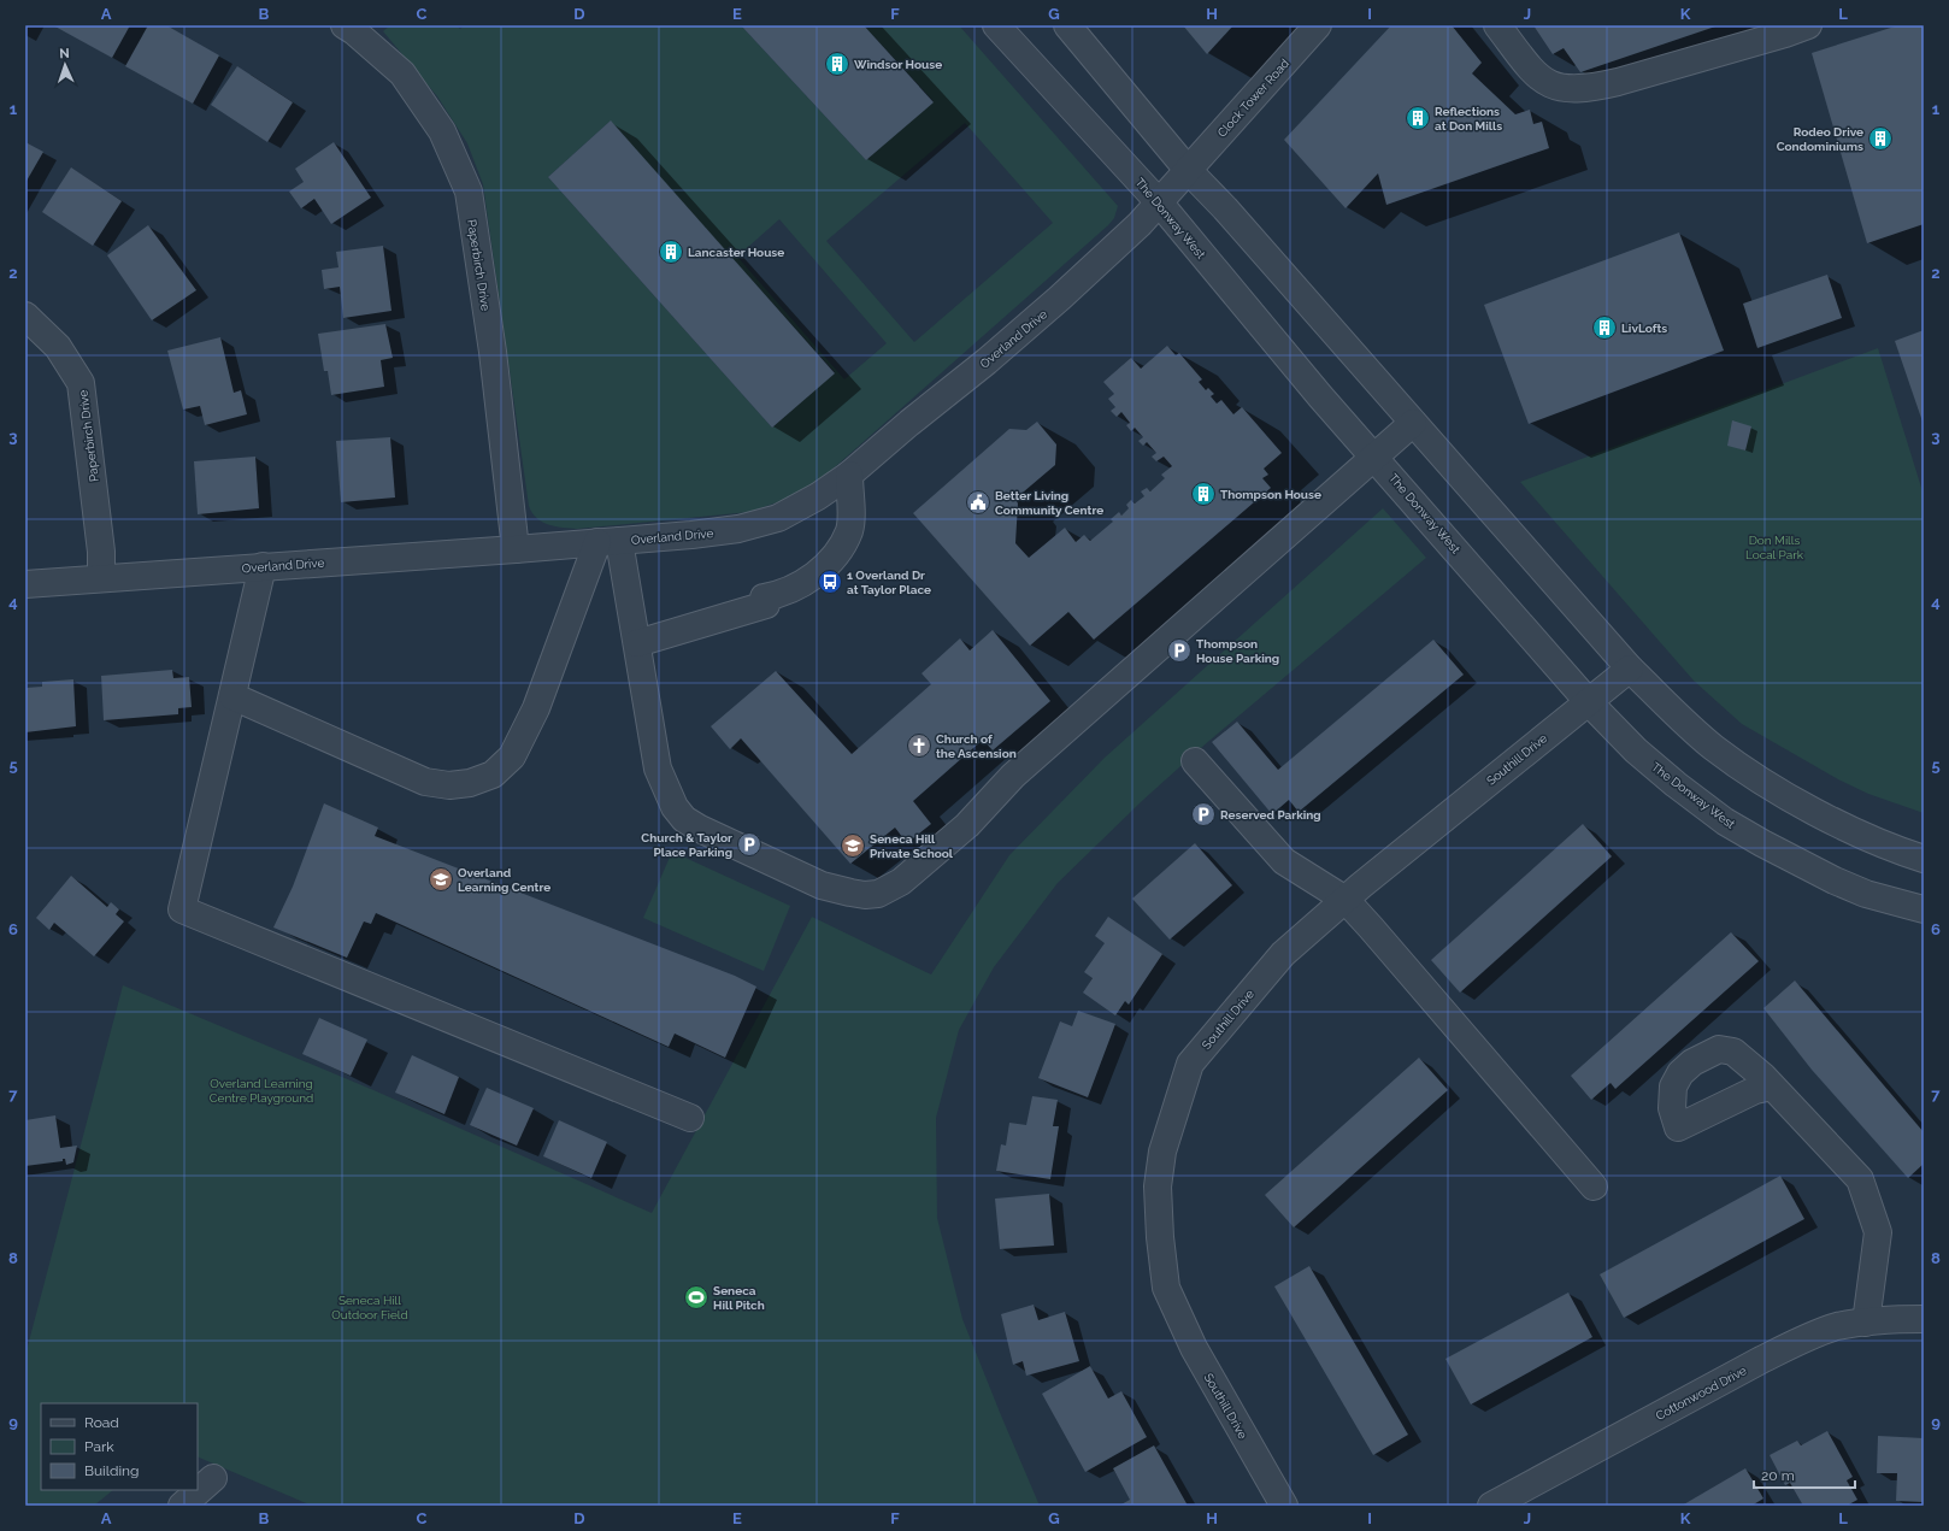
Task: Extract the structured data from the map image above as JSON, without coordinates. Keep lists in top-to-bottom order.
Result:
{
  "streets": {
    "street": [
      "Clock Tower Road",
      "The Donway West",
      "Paperbirch Drive",
      "Overland Drive",
      "Southill Drive",
      "Cottonwood Drive"
    ]
  },
  "crossings": [
    ["Clock Tower Road", "Overland Drive"],
    ["The Donway West", "Overland Drive"],
    ["The Donway West", "Southill Drive"],
    ["Paperbirch Drive", "Overland Drive"]
  ],
  "parks": ["Don Mills Local Park", "Overland Learning Centre Playground", "Seneca Hill Outdoor Field"],
  "places": {
    "building": [
      "Windsor House",
      "Reflections at Don Mills",
      "Rodeo Drive Condominiums",
      "Lancaster House",
      "LivLofts",
      "Thompson House"
    ],
    "public building": ["Better Living Community Centre"],
    "bus stop": ["1 Overland Dr at Taylor Place"],
    "parking": ["Thompson House Parking", "Reserved Parking", "Church & Taylor Place Parking"],
    "church": ["Church of the Ascension"],
    "school or university": ["Seneca Hill Private School", "Overland Learning Centre"],
    "sports": ["Seneca Hill Pitch"]
  },
  "legend": ["Road", "Park", "Building"],
  "scale_bar": "20 m",
  "north": "top",
  "grid": {
    "columns": [
      "A",
      "B",
      "C",
      "D",
      "E",
      "F",
      "G",
      "H",
      "I",
      "J",
      "K",
      "L"
    ],
    "rows": [
      "1",
      "2",
      "3",
      "4",
      "5",
      "6",
      "7",
      "8",
      "9"
    ]
  }
}
